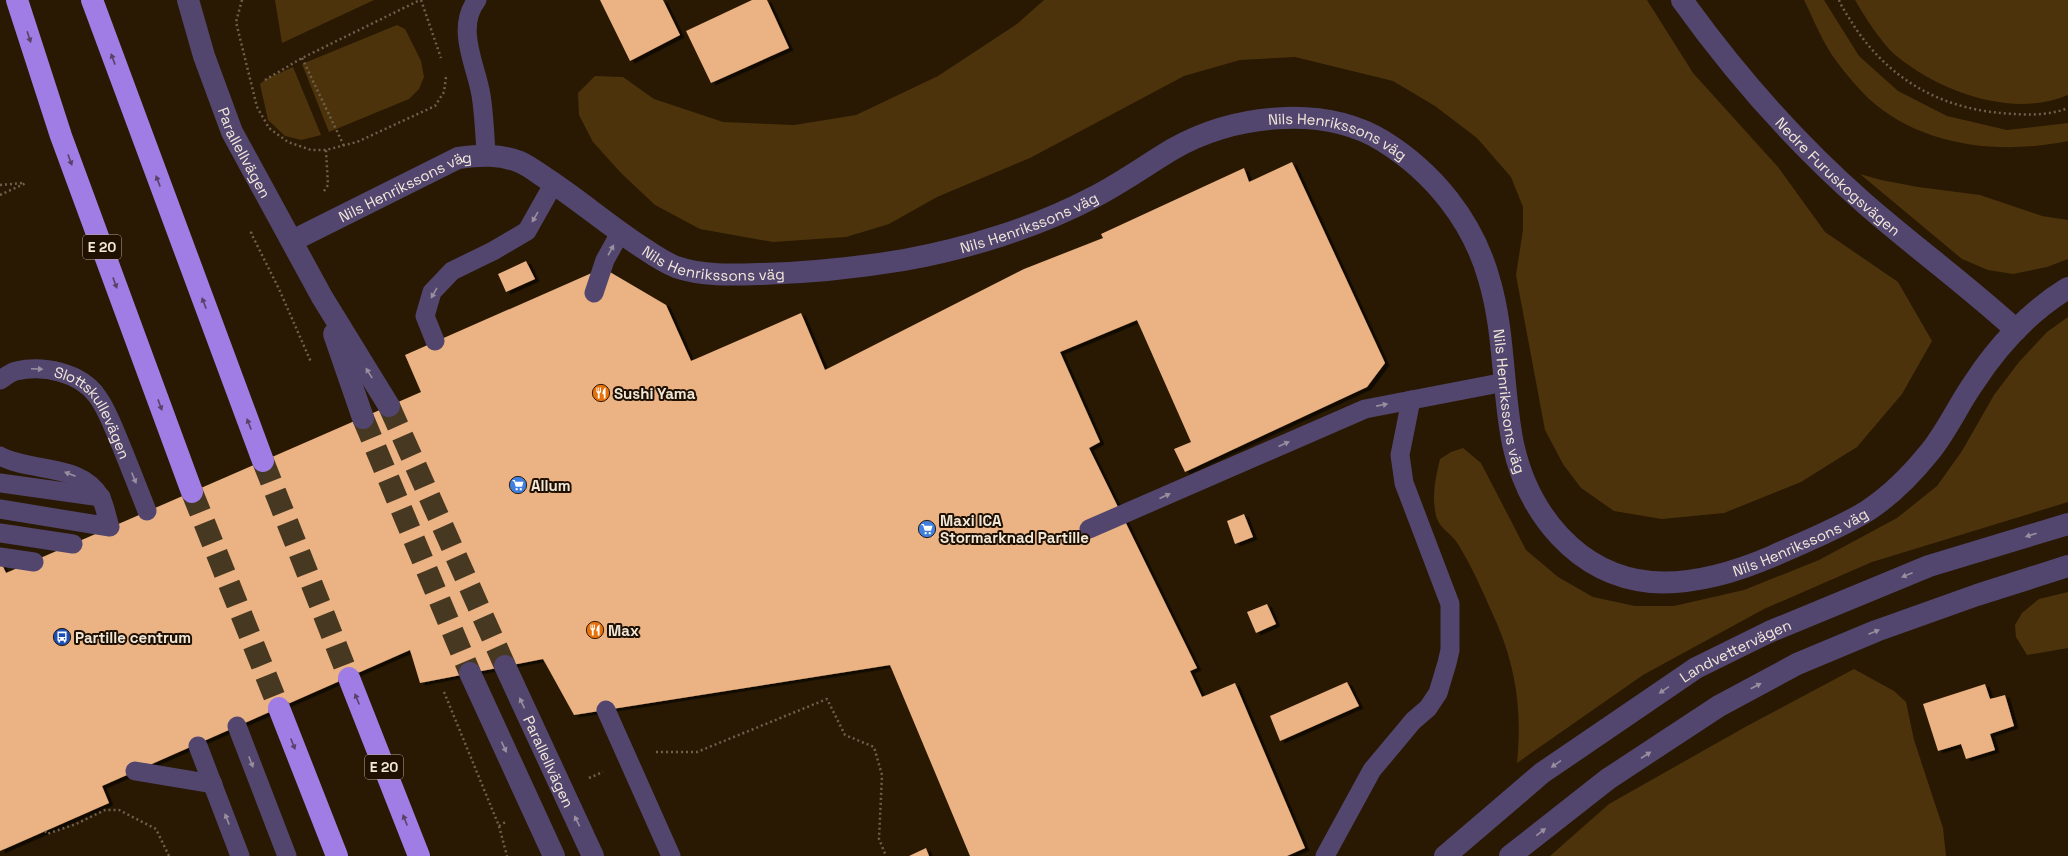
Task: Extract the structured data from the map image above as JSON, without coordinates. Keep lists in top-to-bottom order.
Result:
{
  "streets": {
    "highway": ["E 20"],
    "street": [
      "Nils Henrikssons väg",
      "Parallellvägen",
      "Nedre Furuskogsvägen",
      "Landvettervägen"
    ],
    "lane": ["Slottskullevägen"]
  },
  "crossings": [
    ["Nils Henrikssons väg", "Parallellvägen"],
    ["Nils Henrikssons väg", "Nedre Furuskogsvägen"]
  ],
  "one_way": ["Slottskullevägen"],
  "places": {
    "restaurant": ["Sushi Yama", "Max"],
    "supermarket": ["Allum", "Maxi ICA Stormarknad Partille"],
    "bus stop": ["Partille centrum"]
  }
}
